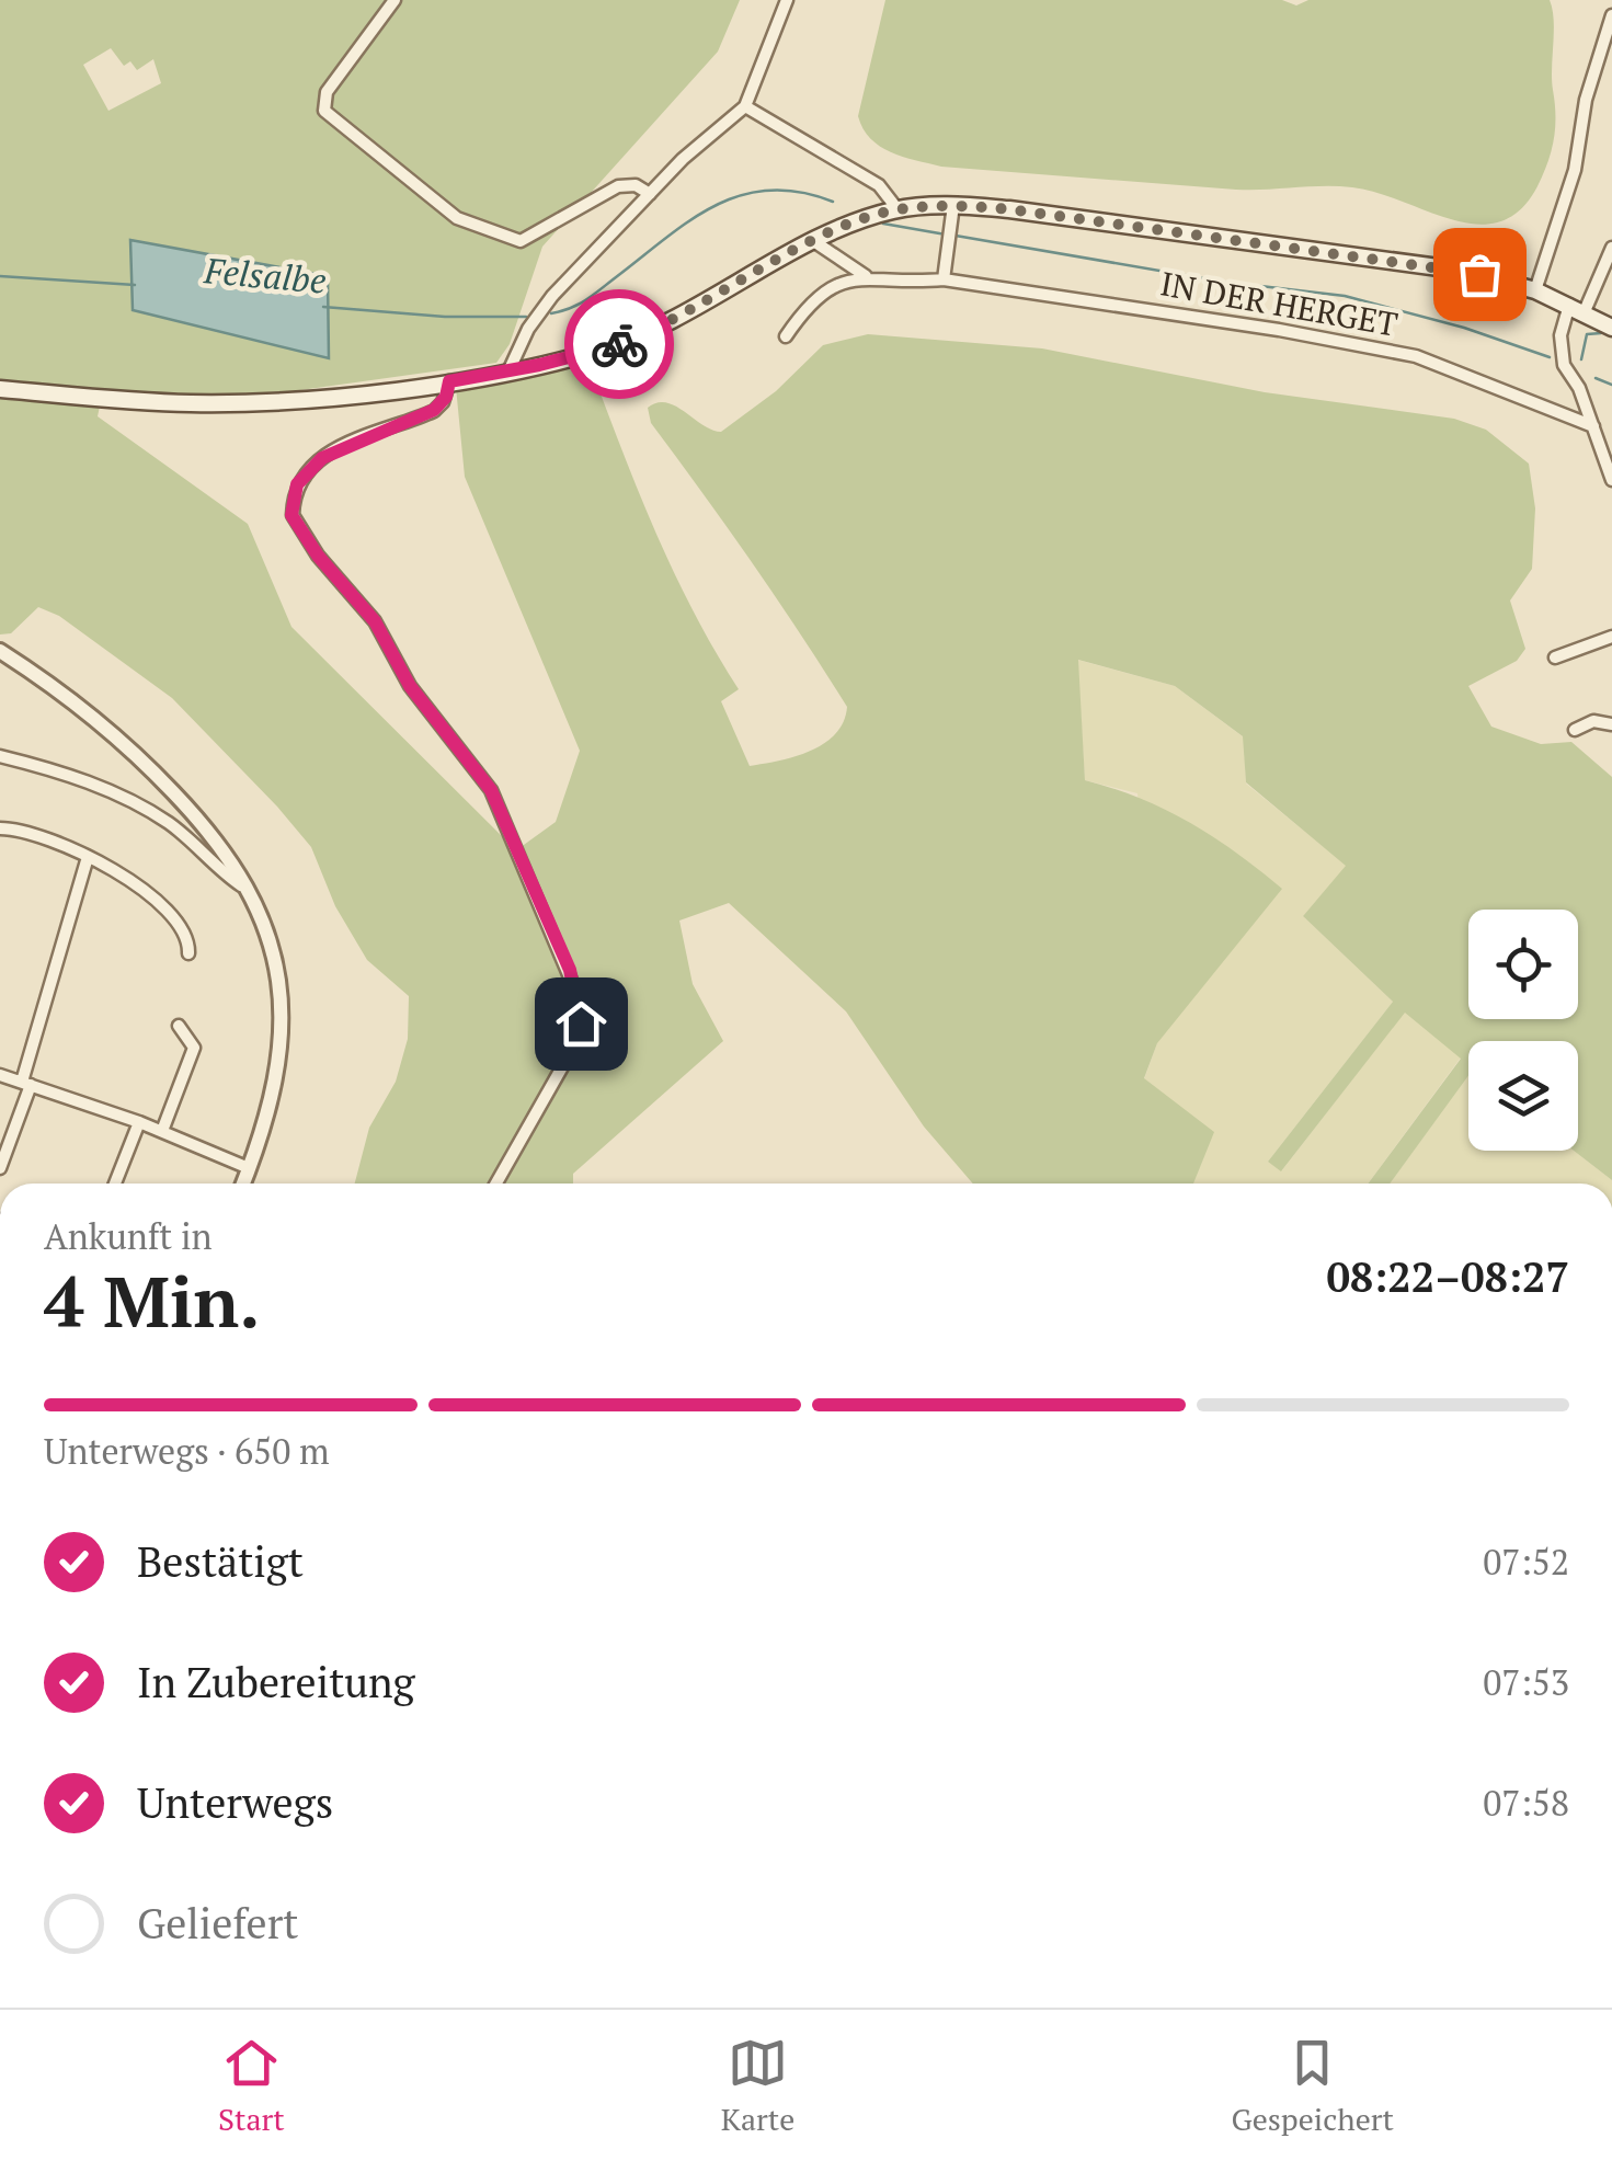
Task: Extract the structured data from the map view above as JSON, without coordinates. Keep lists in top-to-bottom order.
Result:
{
  "streets": {
    "street": ["IN DER HERGET"]
  },
  "water": ["Felsalbe"],
  "page": {
    "heading": ["4 Min.", "Ankunft in", "08:22–08:27"],
    "bar": "Unterwegs · 650 m",
    "list": [
      ["Bestätigt", "07:52"],
      ["In Zubereitung", "07:53"],
      ["Unterwegs", "07:58"],
      "Geliefert"
    ],
    "tabs": ["Start", "Karte", "Gespeichert"]
  }
}
